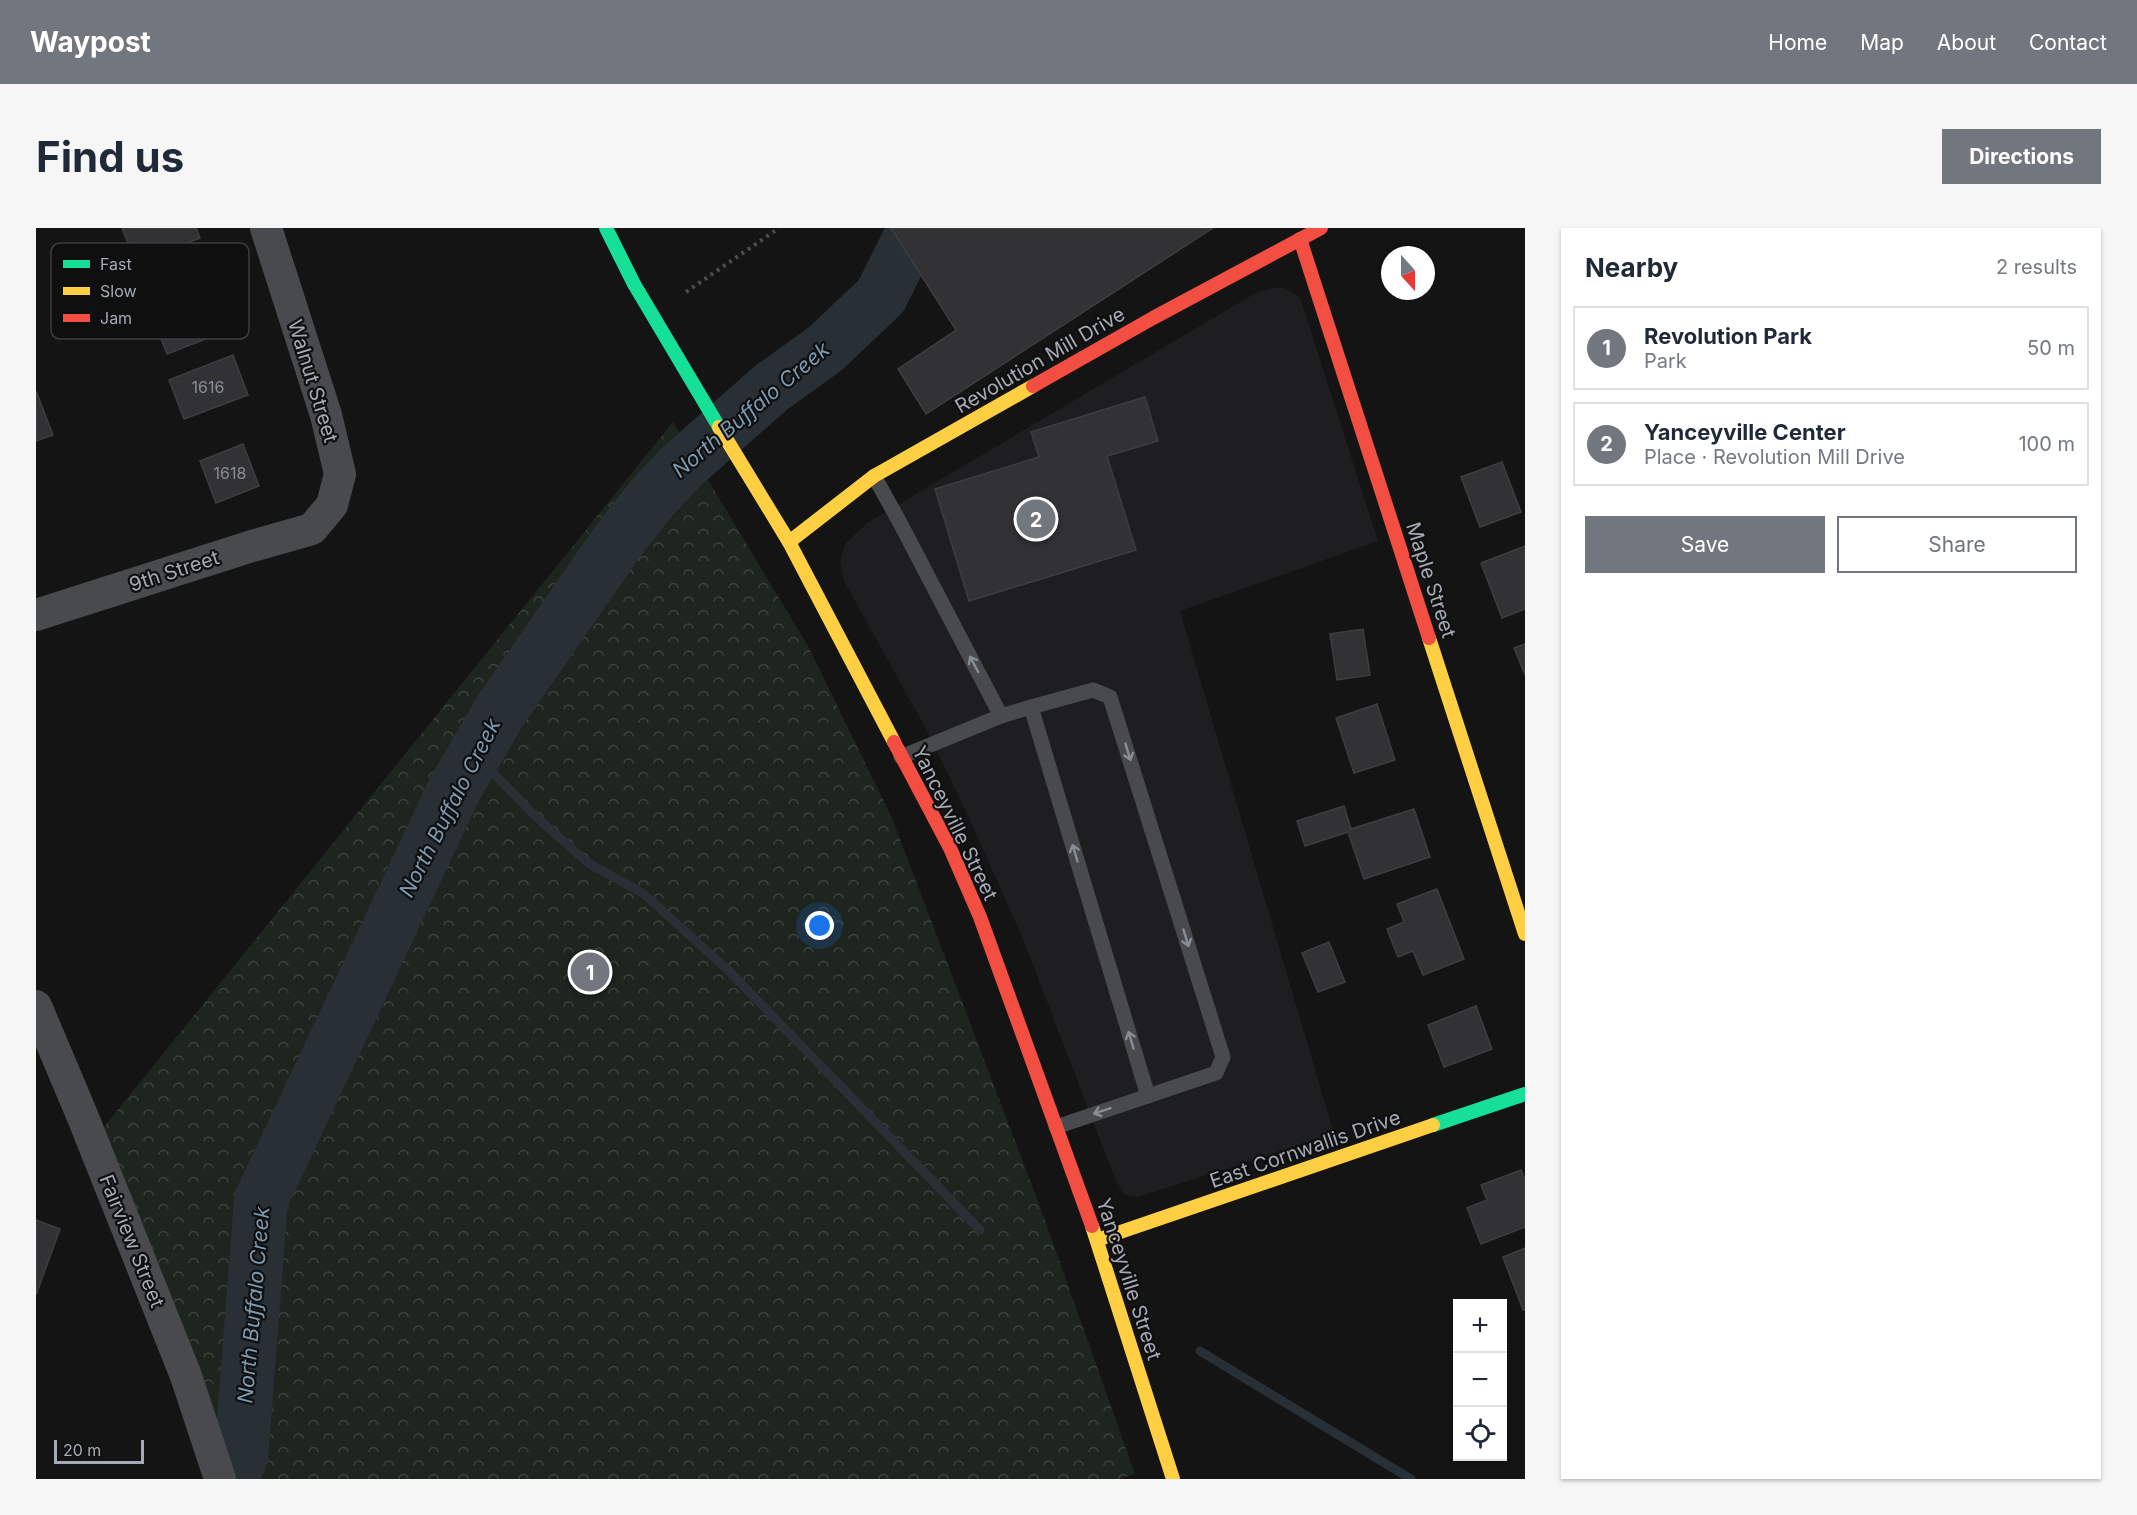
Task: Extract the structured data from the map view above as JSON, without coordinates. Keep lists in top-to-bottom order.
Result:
{
  "streets": {
    "main road": [
      "Revolution Mill Drive",
      "Maple Street",
      "Yanceyville Street",
      "East Cornwallis Drive"
    ],
    "street": ["Walnut Street", "9th Street", "Fairview Street"]
  },
  "crossings": [
    ["Revolution Mill Drive", "Maple Street"],
    ["Revolution Mill Drive", "Yanceyville Street"],
    ["Walnut Street", "9th Street"],
    ["Yanceyville Street", "East Cornwallis Drive"]
  ],
  "water": ["North Buffalo Creek"],
  "house_numbers": ["1616", "1618"],
  "legend": ["Fast", "Slow", "Jam"],
  "scale_bar": "20 m",
  "north": "bottom",
  "page": {
    "header": "Waypost",
    "nav": [
      "Home",
      "Map",
      "About",
      "Contact"
    ],
    "buttons": [
      "Directions",
      ["Save", "Share"]
    ],
    "title": "Find us",
    "heading": ["Nearby", "2 results"],
    "list": [
      {
        "mark": "1",
        "name": "Revolution Park",
        "note": "Park",
        "value": "50 m"
      },
      {
        "mark": "2",
        "name": "Yanceyville Center",
        "note": "Place · Revolution Mill Drive",
        "value": "100 m"
      }
    ],
    "pins": ["2", "1"],
    "map_buttons": ["+", "−"],
    "scale": "20 m"
  }
}
